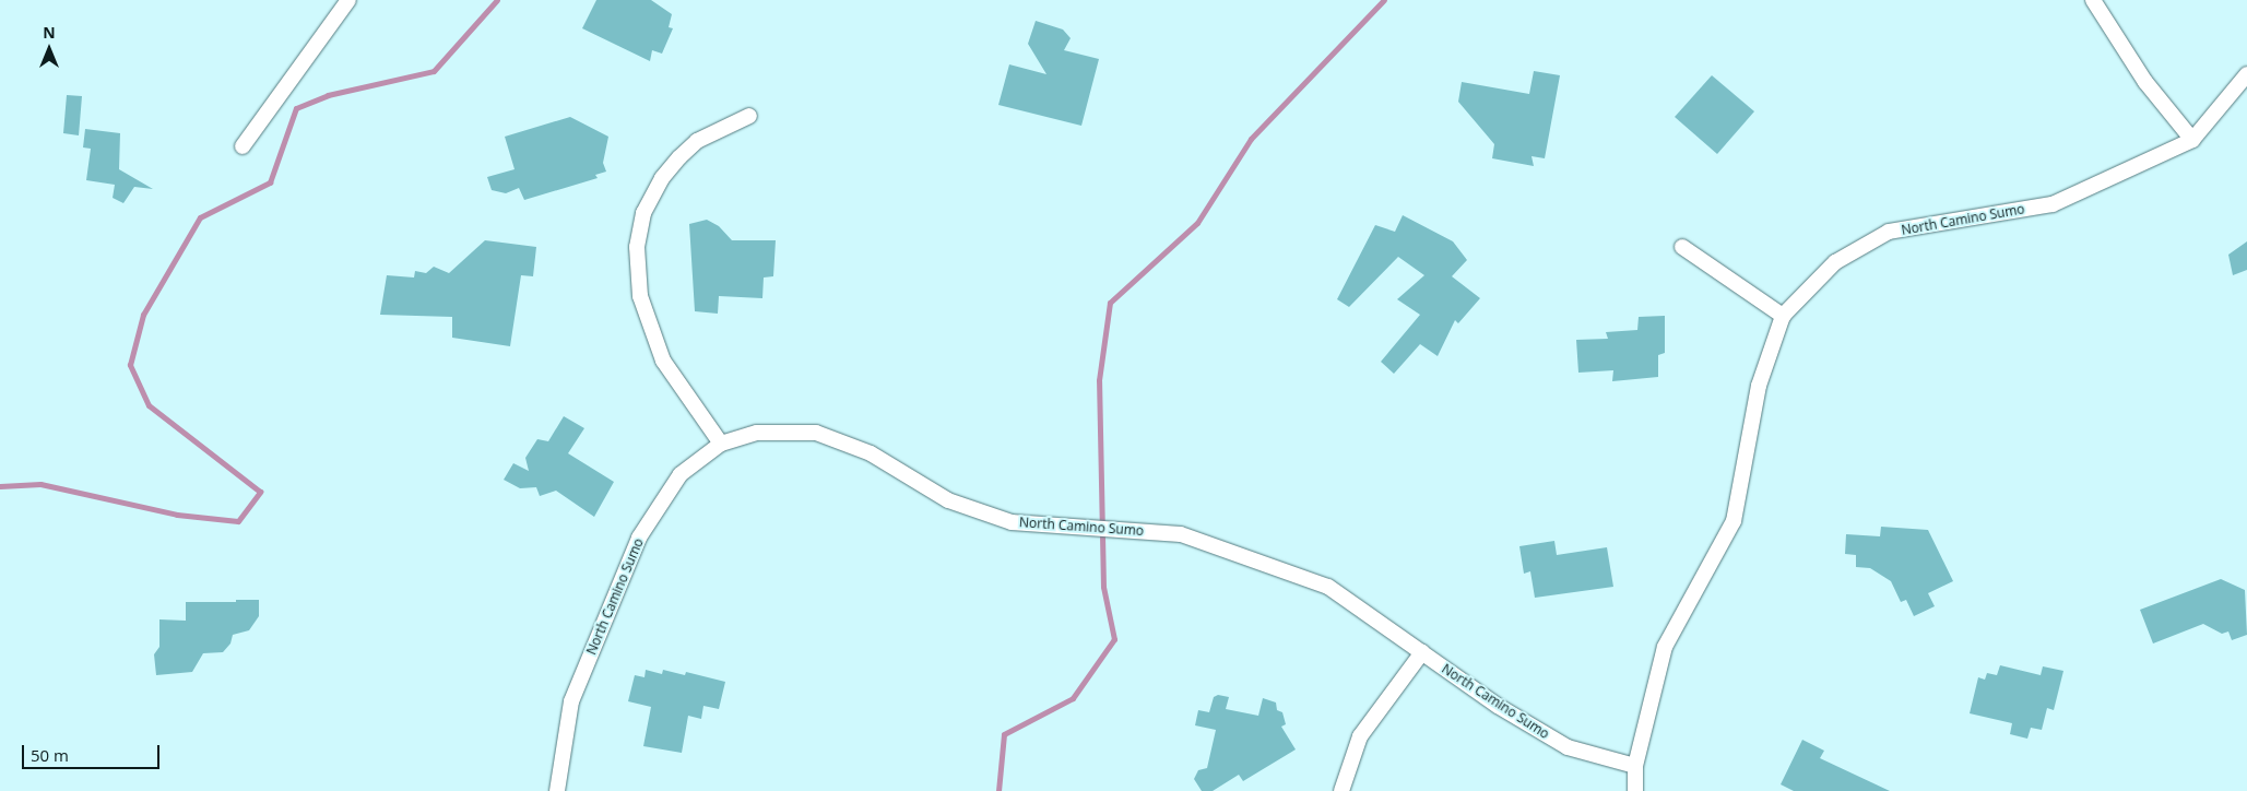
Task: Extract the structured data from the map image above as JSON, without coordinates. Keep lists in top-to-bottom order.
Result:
{
  "streets": {
    "street": ["North Camino Sumo"]
  },
  "scale_bar": "50 m",
  "north": "top"
}
